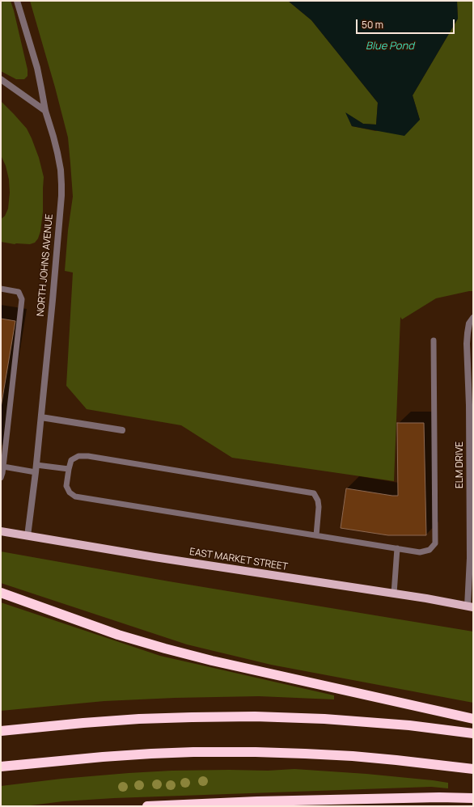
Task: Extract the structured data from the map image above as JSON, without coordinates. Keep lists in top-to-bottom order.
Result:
{
  "streets": {
    "main road": ["EAST MARKET STREET"],
    "street": ["NORTH JOHNS AVENUE", "ELM DRIVE"]
  },
  "crossings": [
    ["NORTH JOHNS AVENUE", "EAST MARKET STREET"],
    ["ELM DRIVE", "EAST MARKET STREET"]
  ],
  "water": ["Blue Pond"],
  "scale_bar": "50 m"
}
